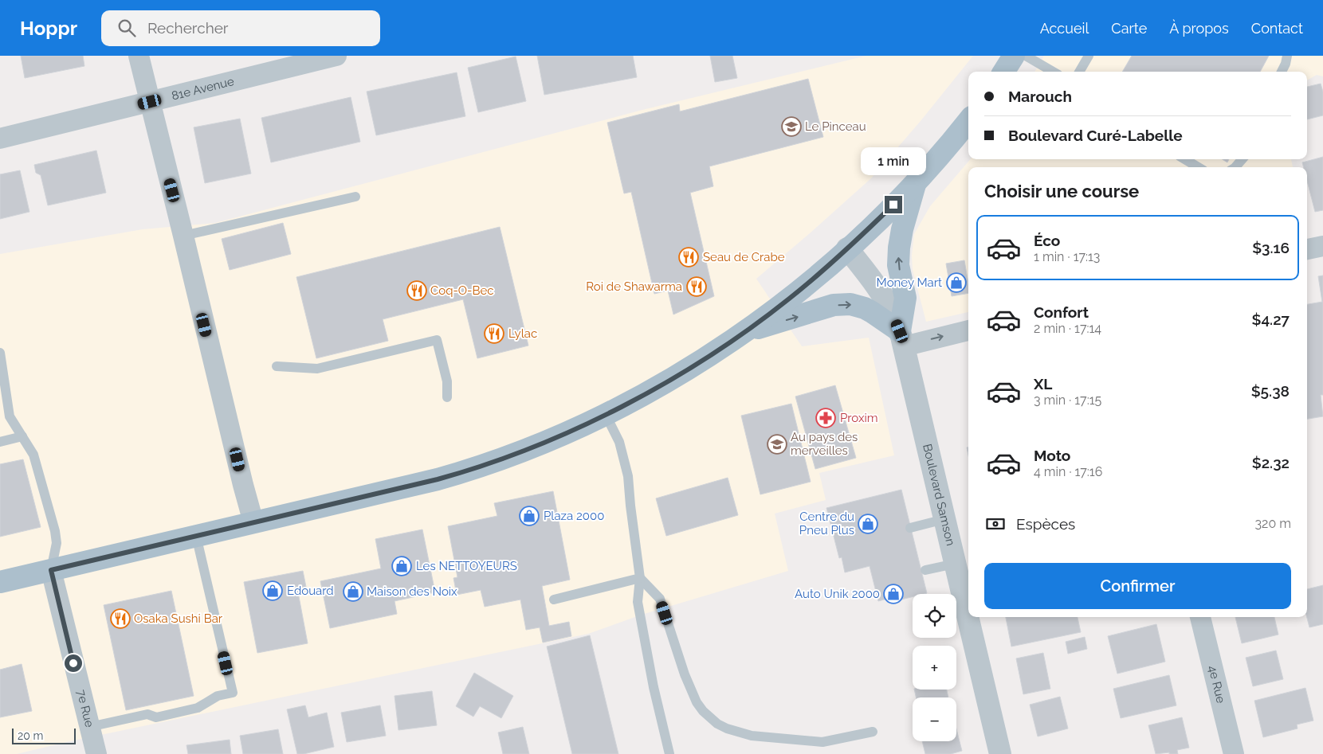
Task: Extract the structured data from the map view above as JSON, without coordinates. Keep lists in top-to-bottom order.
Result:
{
  "streets": {
    "street": [
      "81e Avenue",
      "Boulevard Samson",
      "4e Rue",
      "7e Rue"
    ]
  },
  "places": {
    "school or university": ["Le Pinceau", "Au pays des merveilles"],
    "restaurant": [
      "Seau de Crabe",
      "Roi de Shawarma",
      "Coq-O-Bec",
      "Lylac",
      "Osaka Sushi Bar"
    ],
    "shop": [
      "Money Mart",
      "Plaza 2000",
      "Centre du Pneu Plus",
      "Les NETTOYEURS",
      "Edouard",
      "Maison des Noix",
      "Auto Unik 2000"
    ],
    "pharmacy": ["Proxim"]
  },
  "scale_bar": "20 m",
  "page": {
    "header": "Hoppr",
    "search": "Rechercher",
    "nav": [
      "Accueil",
      "Carte",
      "À propos",
      "Contact"
    ],
    "banner": ["Marouch", "Boulevard Curé-Labelle"],
    "bubble": "1 min",
    "heading": "Choisir une course",
    "list": [
      {
        "name": "Éco",
        "note": "1 min · 17:13",
        "value": "$3.16"
      },
      {
        "name": "Confort",
        "note": "2 min · 17:14",
        "value": "$4.27"
      },
      {
        "name": "XL",
        "note": "3 min · 17:15",
        "value": "$5.38"
      },
      {
        "name": "Moto",
        "note": "4 min · 17:16",
        "value": "$2.32"
      }
    ],
    "pay": ["Espèces", "320 m"],
    "buttons": "Confirmer",
    "map_buttons": ["+", "−"],
    "scale": "20 m"
  }
}
